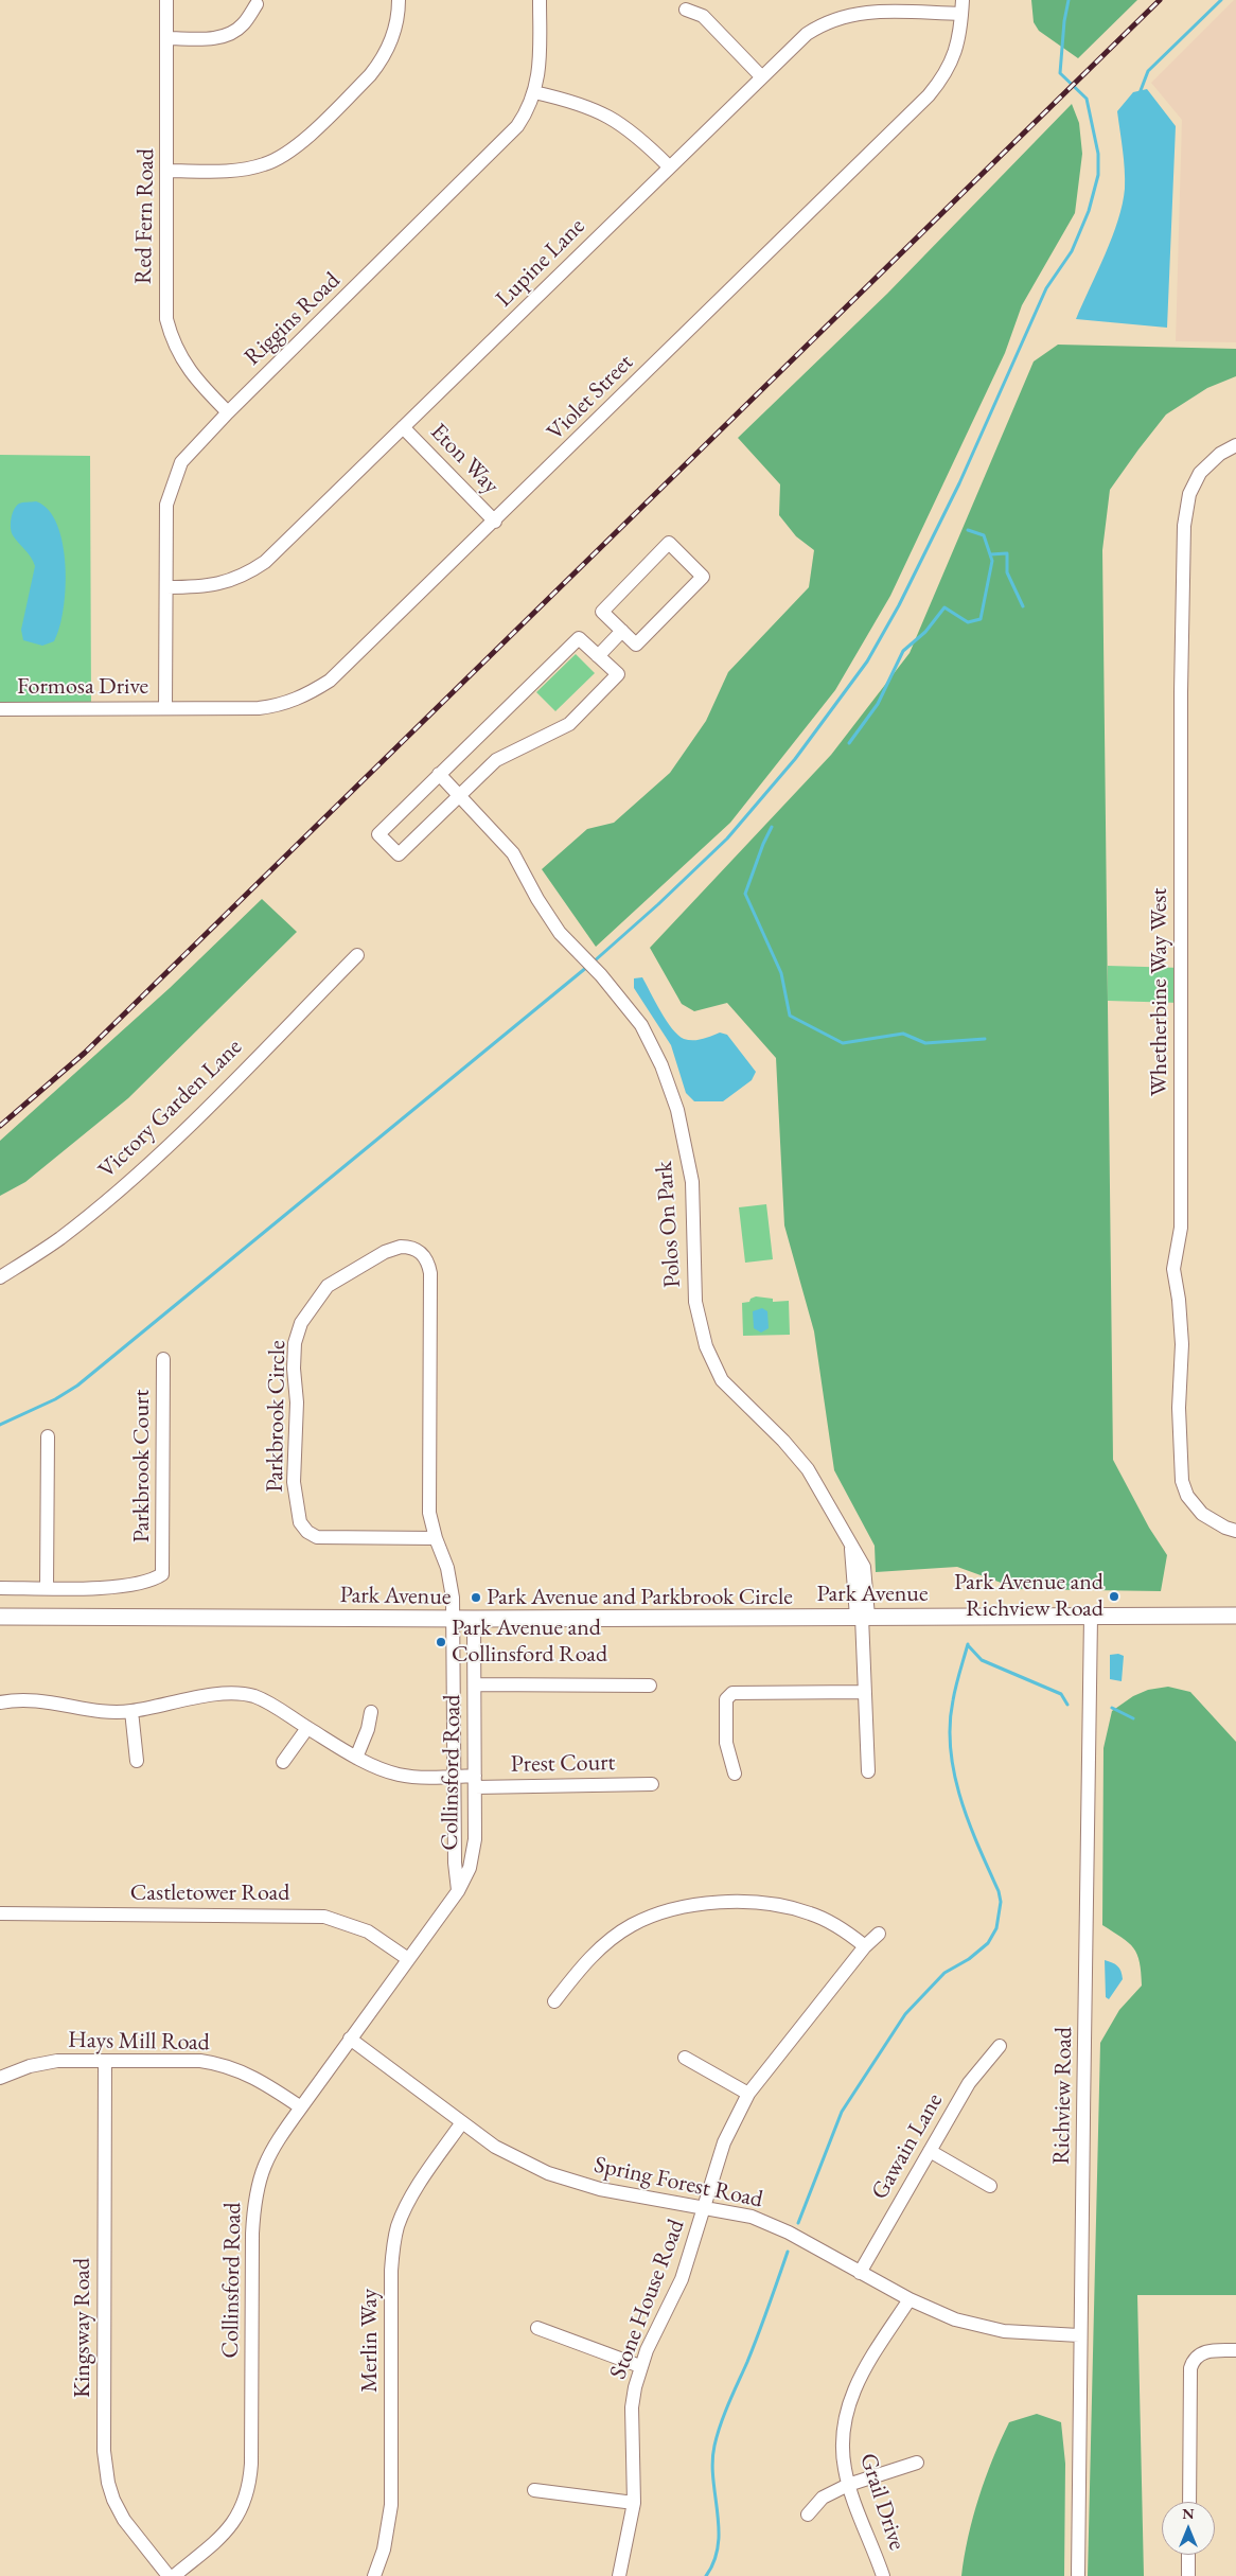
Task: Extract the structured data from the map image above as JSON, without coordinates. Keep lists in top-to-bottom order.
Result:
{
  "streets": {
    "main road": ["Park Avenue"],
    "street": [
      "Red Fern Road",
      "Lupine Lane",
      "Riggins Road",
      "Violet Street",
      "Eton Way",
      "Formosa Drive",
      "Whetherbine Way West",
      "Victory Garden Lane",
      "Polos On Park",
      "Parkbrook Circle",
      "Parkbrook Court",
      "Prest Court",
      "Collinsford Road",
      "Castletower Road",
      "Hays Mill Road",
      "Richview Road",
      "Gawain Lane",
      "Spring Forest Road",
      "Stone House Road",
      "Kingsway Road",
      "Merlin Way",
      "Grail Drive"
    ]
  },
  "crossings": [
    ["Red Fern Road", "Riggins Road"],
    ["Lupine Lane", "Riggins Road"],
    ["Lupine Lane", "Violet Street"],
    ["Lupine Lane", "Eton Way"],
    ["Riggins Road", "Violet Street"],
    ["Riggins Road", "Formosa Drive"],
    ["Violet Street", "Eton Way"],
    ["Violet Street", "Formosa Drive"],
    ["Polos On Park", "Park Avenue"],
    ["Parkbrook Circle", "Park Avenue"],
    ["Parkbrook Circle", "Collinsford Road"],
    ["Park Avenue", "Collinsford Road"],
    ["Park Avenue", "Richview Road"],
    ["Prest Court", "Collinsford Road"],
    ["Collinsford Road", "Castletower Road"],
    ["Collinsford Road", "Hays Mill Road"],
    ["Collinsford Road", "Spring Forest Road"],
    ["Hays Mill Road", "Kingsway Road"],
    ["Richview Road", "Spring Forest Road"],
    ["Gawain Lane", "Spring Forest Road"],
    ["Spring Forest Road", "Stone House Road"],
    ["Spring Forest Road", "Merlin Way"],
    ["Spring Forest Road", "Grail Drive"]
  ],
  "places": ["Park Avenue and Richview Road", "Park Avenue and Parkbrook Circle", "Park Avenue and Collinsford Road"],
  "north": "top"
}
